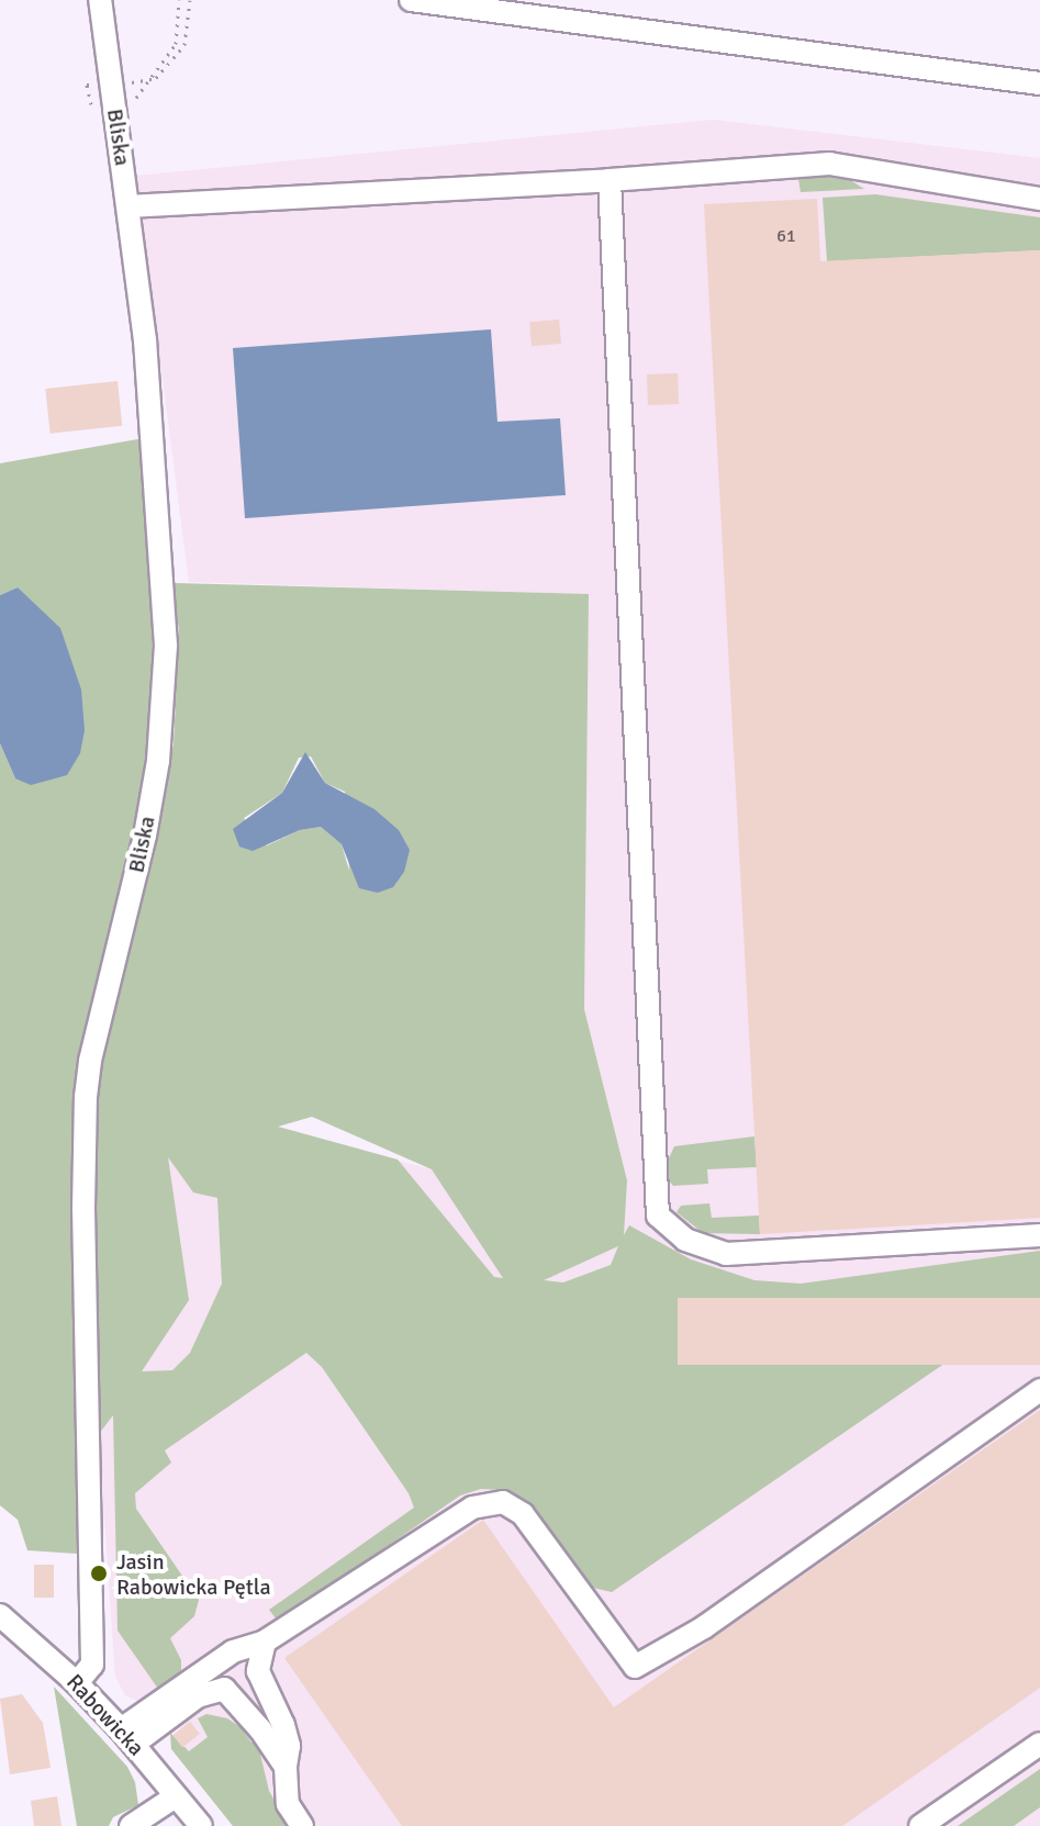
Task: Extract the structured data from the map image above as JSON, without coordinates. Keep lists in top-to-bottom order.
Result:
{
  "streets": {
    "street": ["Bliska", "Rabowicka"]
  },
  "crossings": [
    ["Bliska", "Rabowicka"]
  ],
  "places": ["Jasin Rabowicka Pętla"],
  "house_numbers": ["61"]
}
